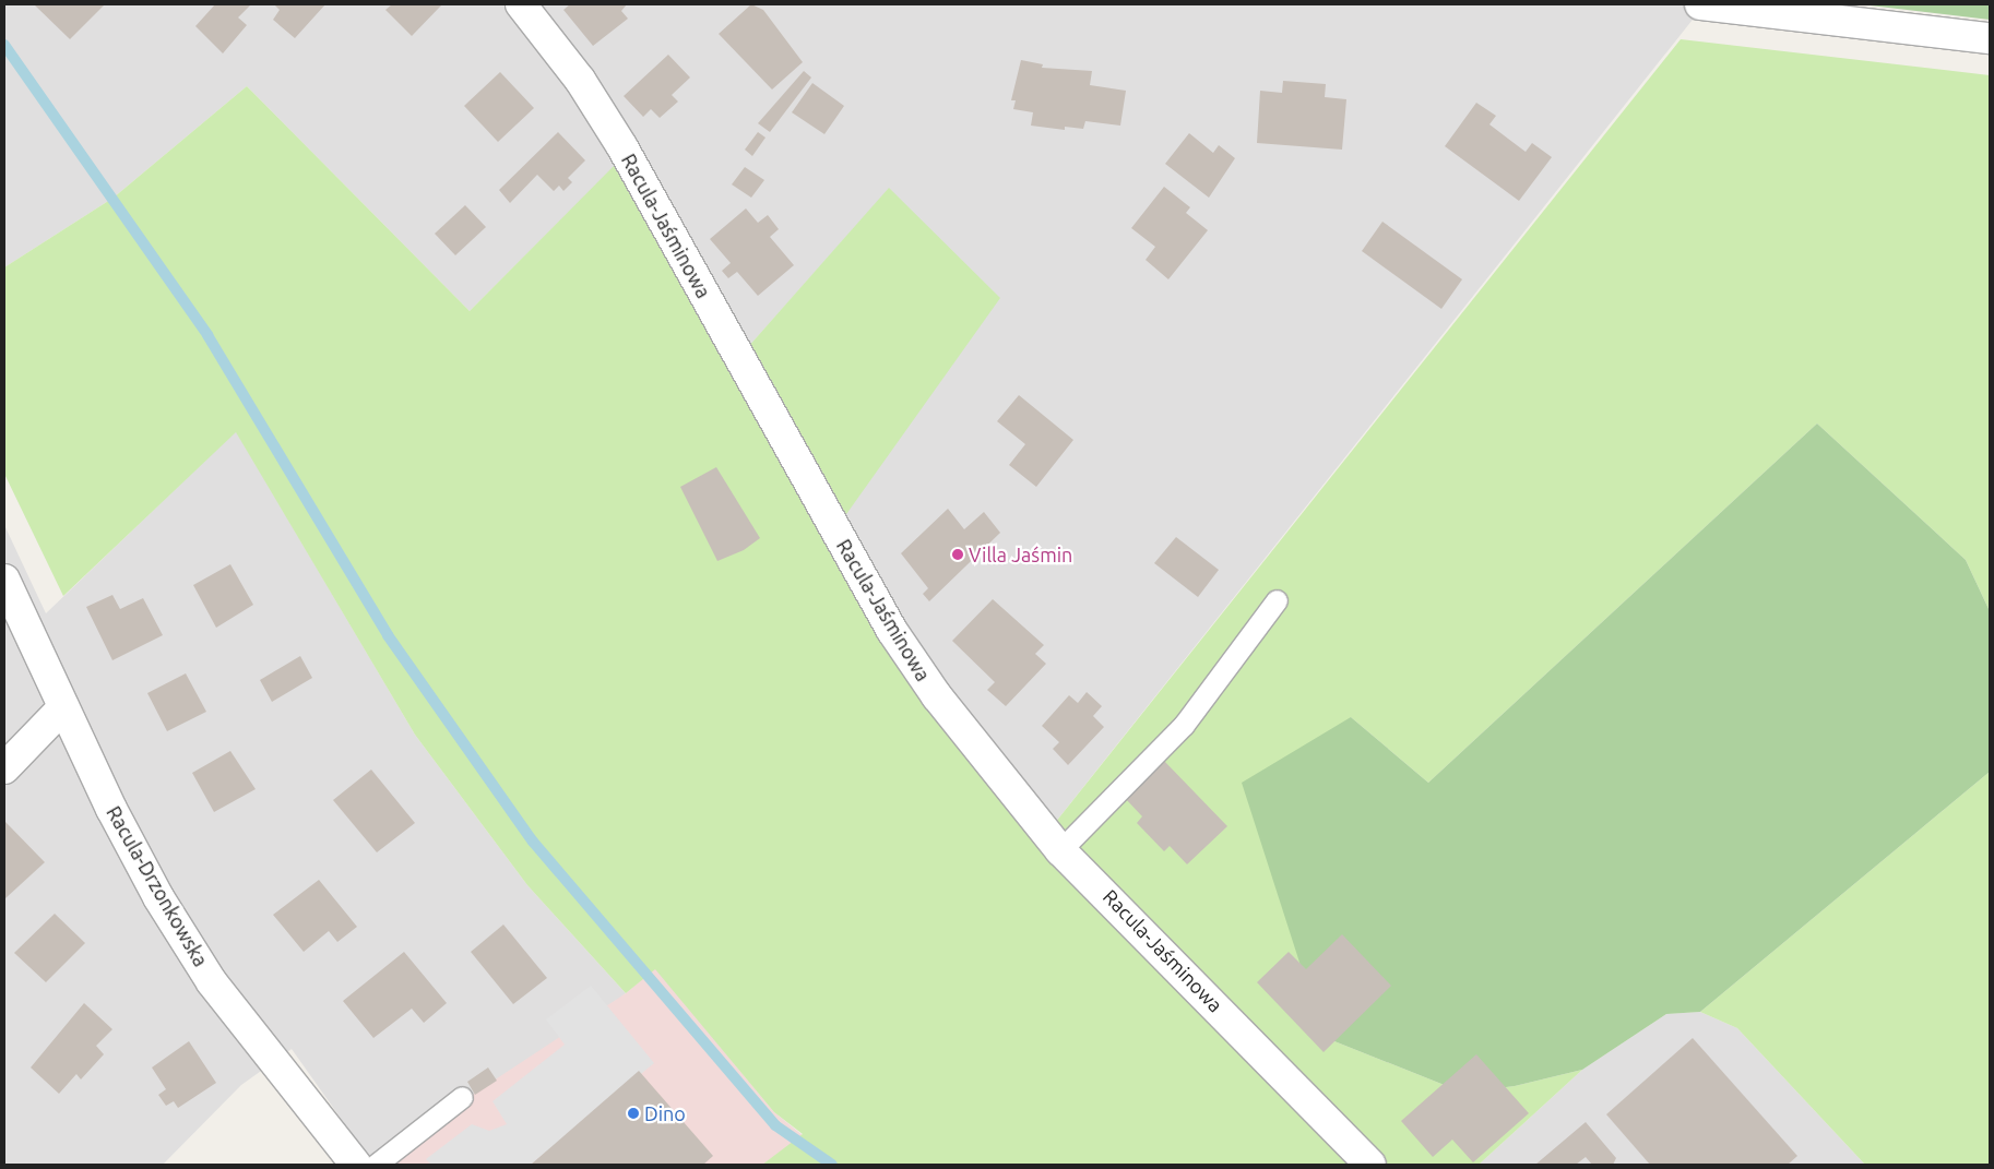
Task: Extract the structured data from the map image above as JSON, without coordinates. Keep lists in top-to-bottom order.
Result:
{
  "streets": {
    "street": ["Racula-Jaśminowa", "Racula-Drzonkowska"]
  },
  "places": ["Villa Jaśmin", "Dino"]
}
